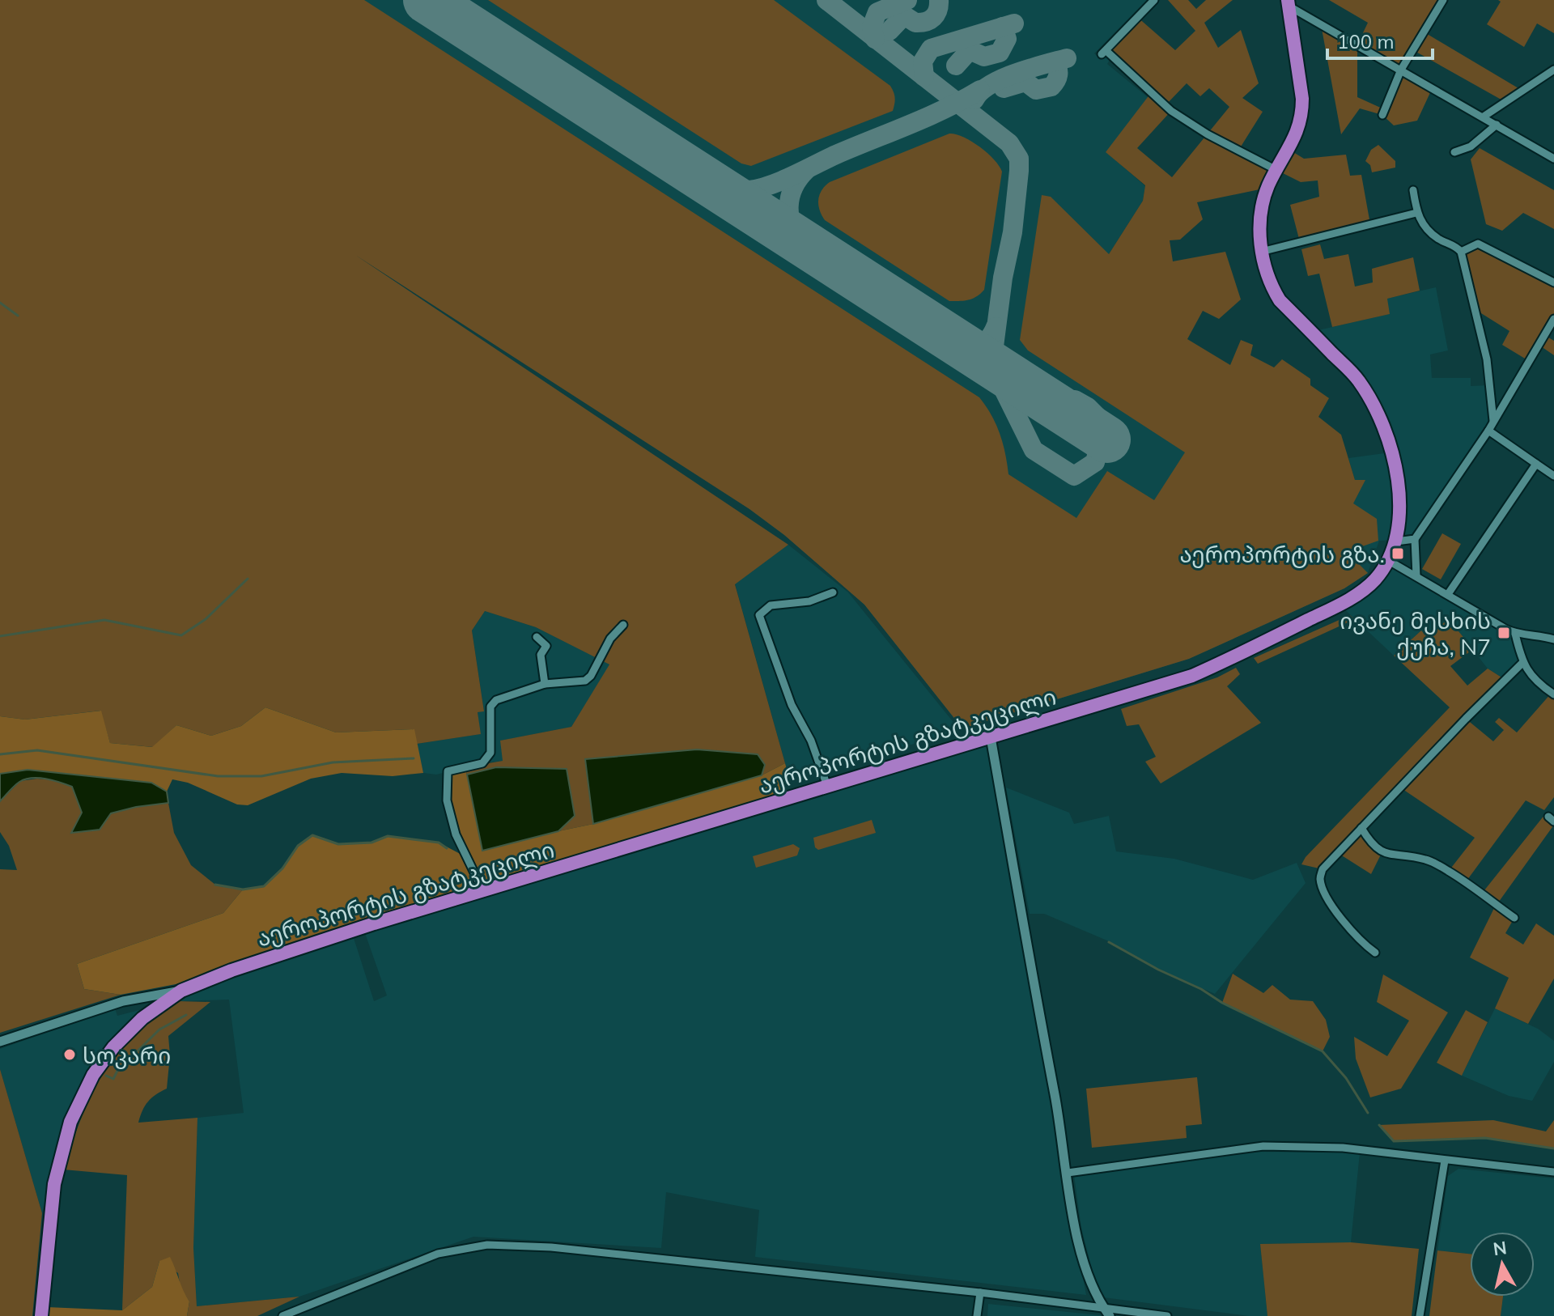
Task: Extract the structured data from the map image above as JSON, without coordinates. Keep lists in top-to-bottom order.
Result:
{
  "streets": {
    "highway": ["აეროპორტის გზატკეცილი"]
  },
  "places": {
    "transit": ["აეროპორტის გზა.", "ივანე მესხის ქუჩა, N7"],
    "other": ["სოკარი"]
  },
  "scale_bar": "100 m",
  "north": "top"
}
